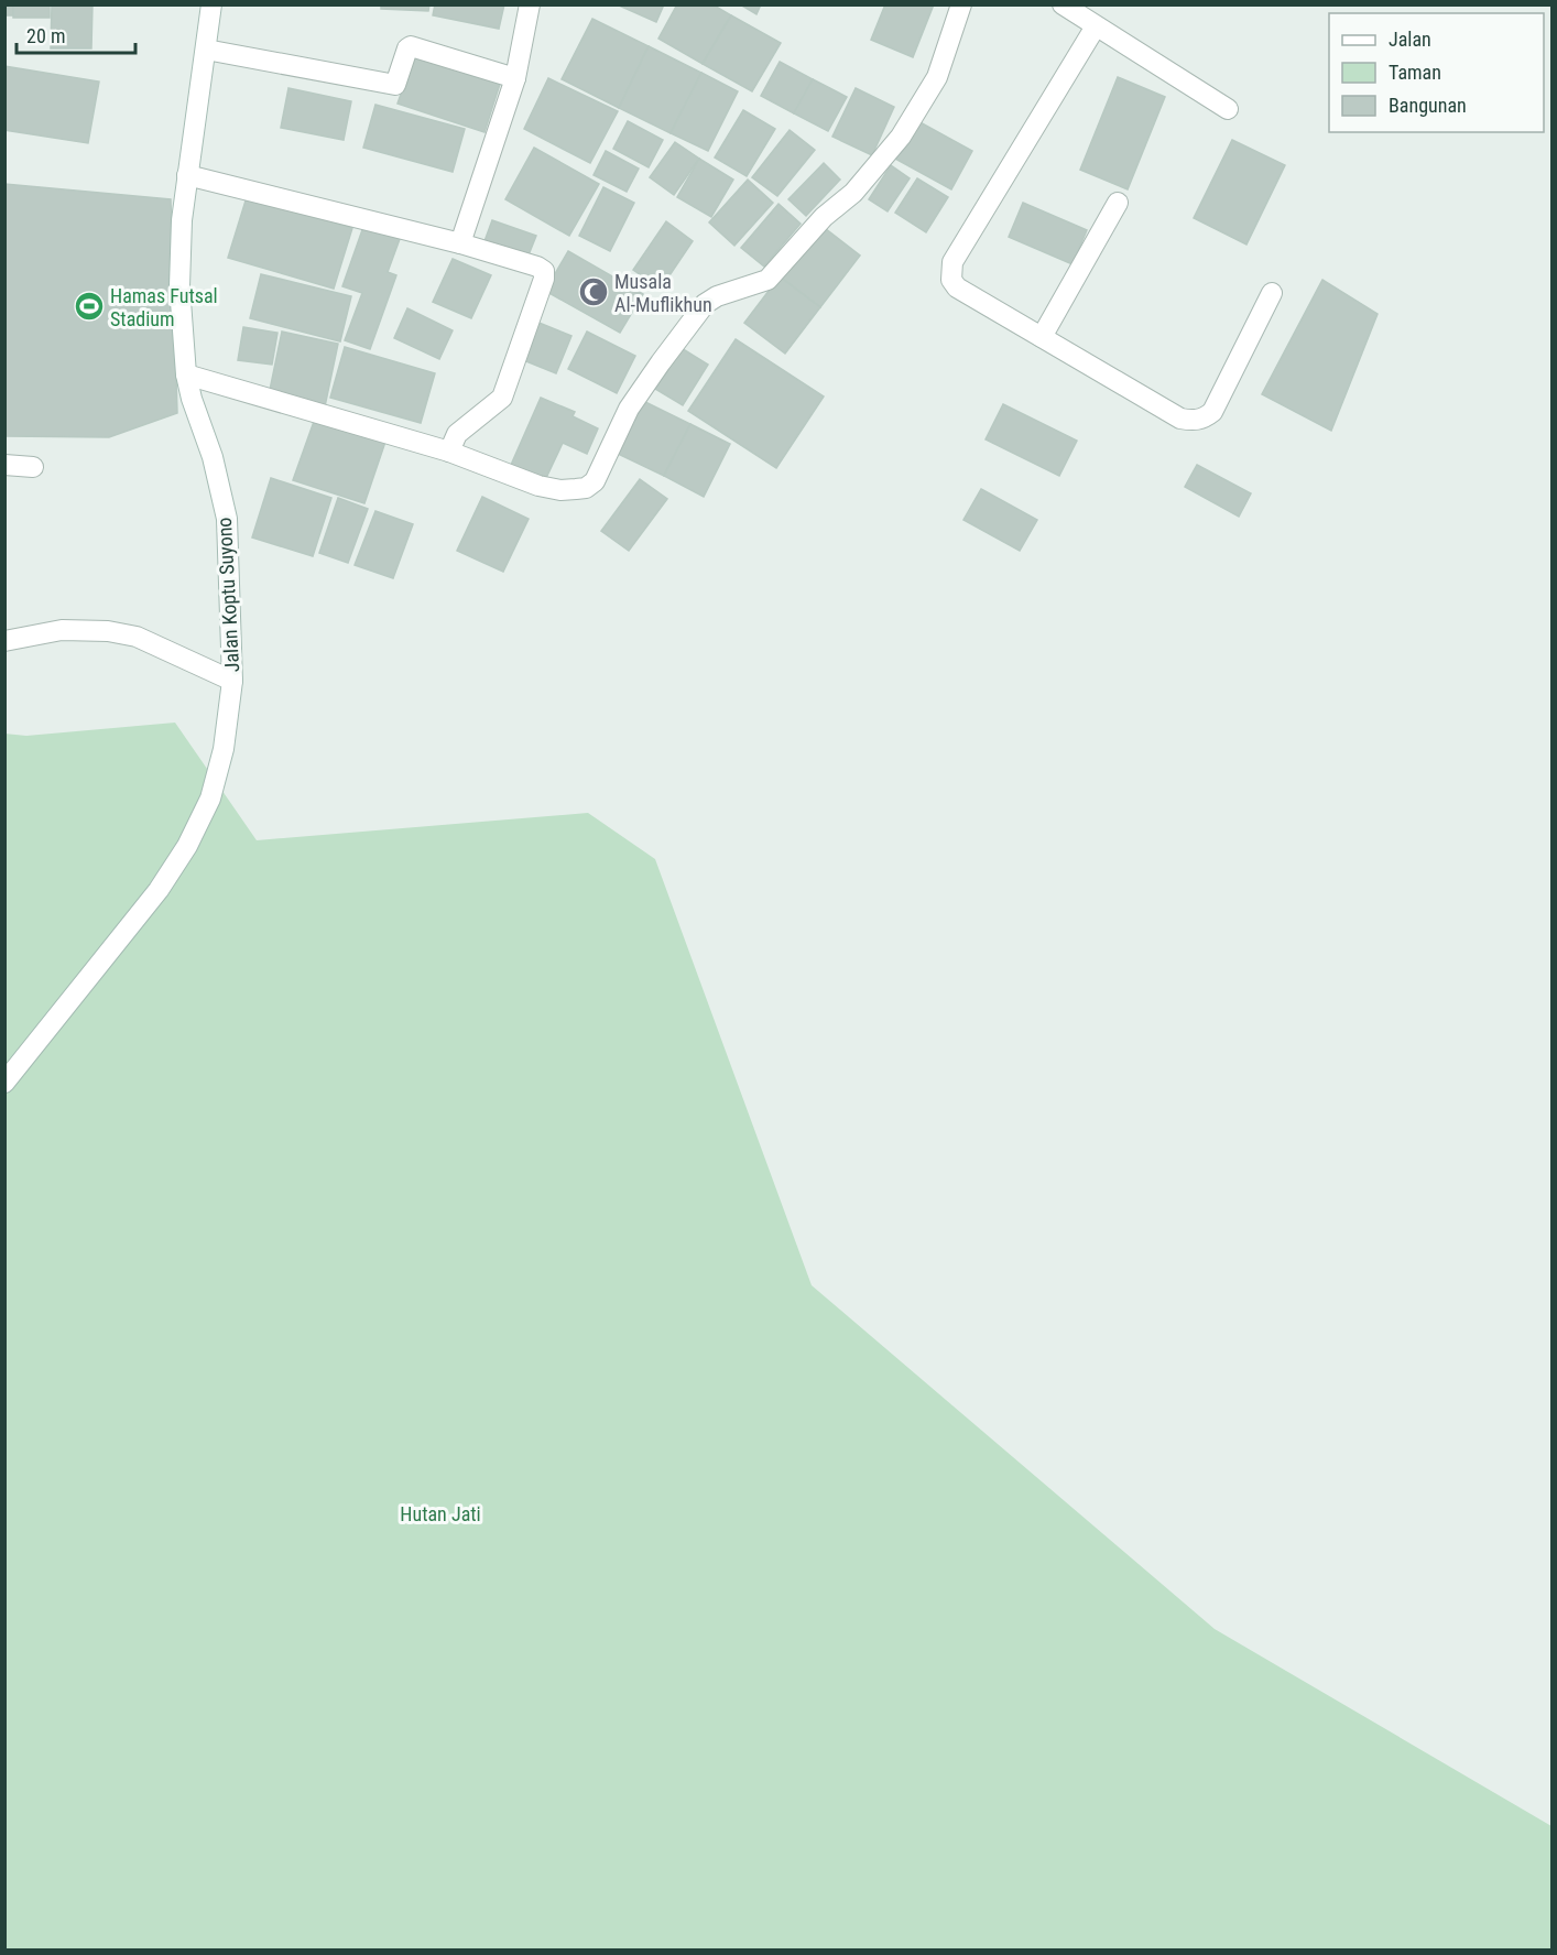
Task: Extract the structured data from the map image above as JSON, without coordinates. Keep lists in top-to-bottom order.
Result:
{
  "streets": {
    "street": ["Jalan Koptu Suyono"]
  },
  "parks": ["Hutan Jati"],
  "places": {
    "mosque": ["Musala Al-Muflikhun"],
    "sports": ["Hamas Futsal Stadium"]
  },
  "legend": ["Jalan", "Taman", "Bangunan"],
  "scale_bar": "20 m"
}
